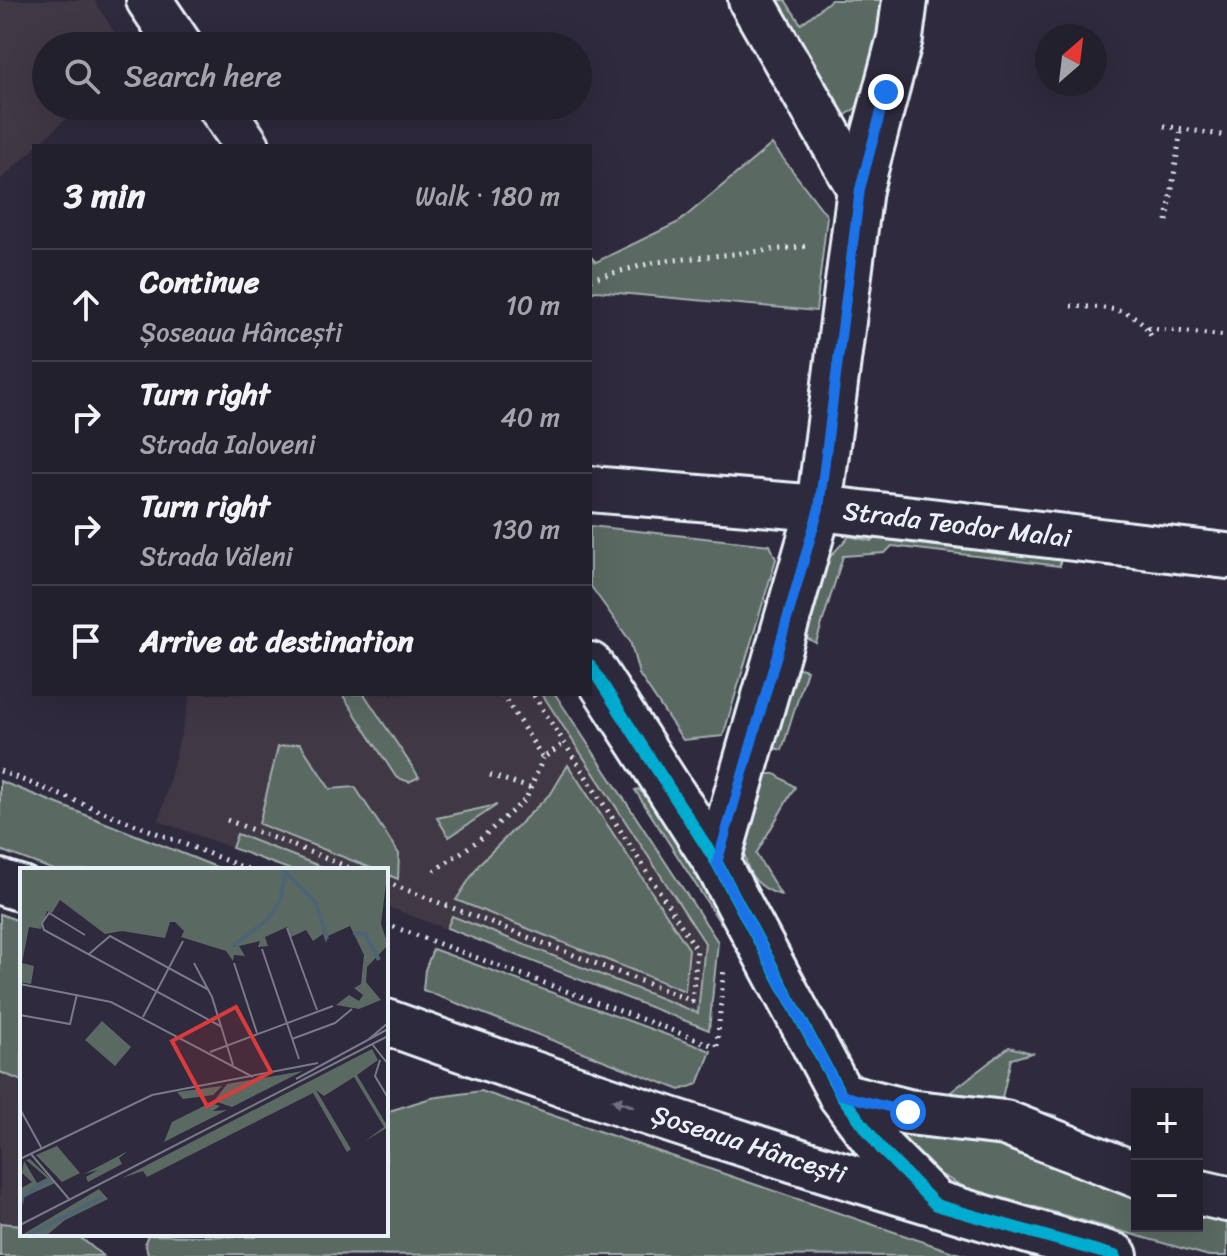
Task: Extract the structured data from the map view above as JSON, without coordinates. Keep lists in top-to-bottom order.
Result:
{
  "streets": {
    "street": ["Strada Teodor Malai", "Șoseaua Hâncești"]
  },
  "one_way": ["Șoseaua Hâncești"],
  "north": "top right",
  "page": {
    "search": "Search here",
    "heading": ["3 min", "Walk · 180 m"],
    "list": [
      ["Continue", "Șoseaua Hâncești", "10 m"],
      ["Turn right", "Strada Ialoveni", "40 m"],
      ["Turn right", "Strada Văleni", "130 m"],
      "Arrive at destination"
    ],
    "map_buttons": ["+", "−"]
  }
}
